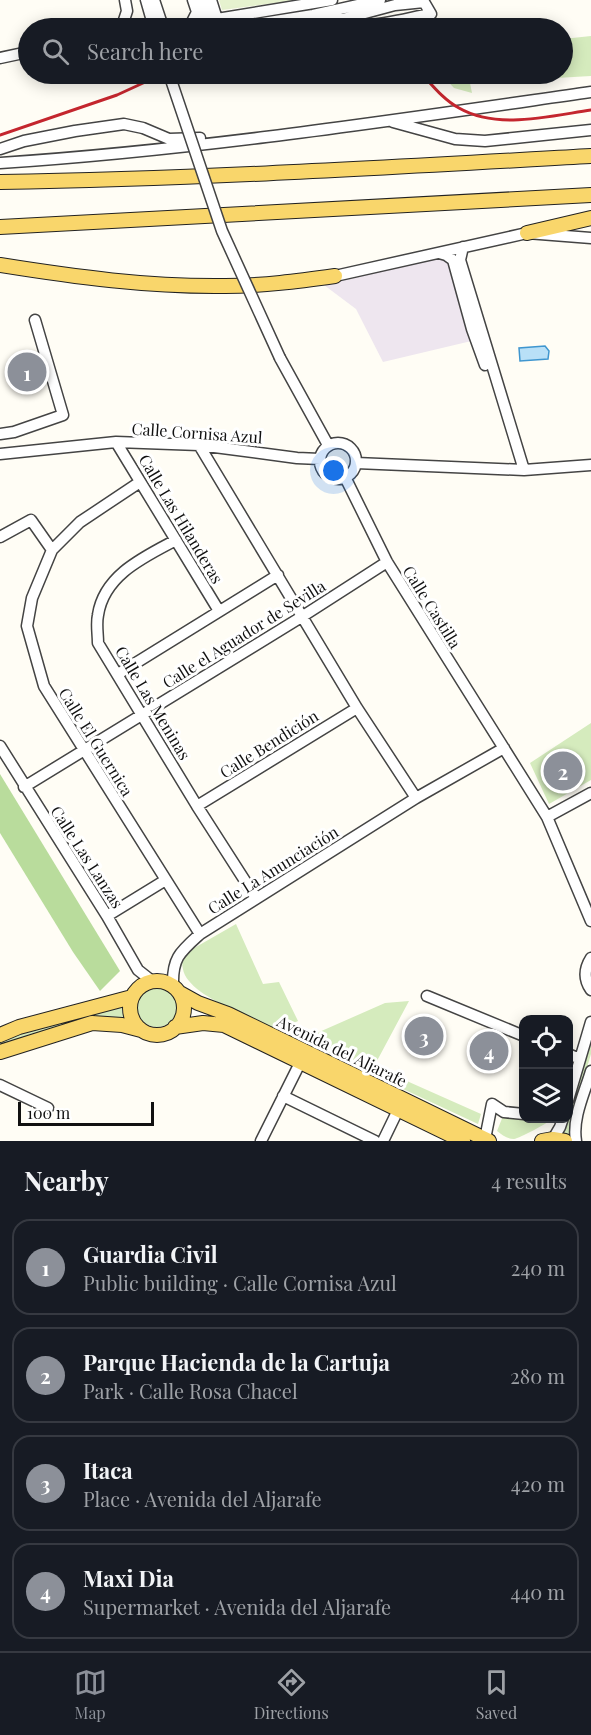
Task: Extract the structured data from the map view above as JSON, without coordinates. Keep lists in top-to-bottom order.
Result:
{
  "streets": {
    "main road": ["Avenida del Aljarafe"],
    "street": [
      "Calle Cornisa Azul",
      "Calle Las Hilanderas",
      "Calle Castilla",
      "Calle el Aguador de Sevilla",
      "Calle Las Meninas",
      "Calle El Guernica",
      "Calle Bendición",
      "Calle Las Lanzas",
      "Calle La Anunciación"
    ]
  },
  "crossings": [
    ["Calle Cornisa Azul", "Calle Las Hilanderas"],
    ["Calle Cornisa Azul", "Calle Castilla"],
    ["Calle Las Hilanderas", "Calle Las Meninas"],
    ["Calle Castilla", "Calle el Aguador de Sevilla"],
    ["Calle Castilla", "Calle La Anunciación"],
    ["Calle el Aguador de Sevilla", "Calle Las Meninas"],
    ["Calle el Aguador de Sevilla", "Calle El Guernica"],
    ["Calle el Aguador de Sevilla", "Calle Las Lanzas"],
    ["Calle Las Meninas", "Calle Bendición"],
    ["Calle Las Meninas", "Calle La Anunciación"],
    ["Calle El Guernica", "Calle La Anunciación"],
    ["Calle Las Lanzas", "Calle La Anunciación"],
    ["Calle Las Lanzas", "Avenida del Aljarafe"],
    ["Calle La Anunciación", "Avenida del Aljarafe"]
  ],
  "scale_bar": "100 m",
  "page": {
    "search": "Search here",
    "pins": [
      "1",
      "2",
      "3",
      "4"
    ],
    "scale": "100 m",
    "heading": ["Nearby", "4 results"],
    "list": [
      {
        "mark": "1",
        "name": "Guardia Civil",
        "note": "Public building · Calle Cornisa Azul",
        "value": "240 m"
      },
      {
        "mark": "2",
        "name": "Parque Hacienda de la Cartuja",
        "note": "Park · Calle Rosa Chacel",
        "value": "280 m"
      },
      {
        "mark": "3",
        "name": "Itaca",
        "note": "Place · Avenida del Aljarafe",
        "value": "420 m"
      },
      {
        "mark": "4",
        "name": "Maxi Dia",
        "note": "Supermarket · Avenida del Aljarafe",
        "value": "440 m"
      }
    ],
    "nav": ["Map", "Directions", "Saved"]
  }
}
